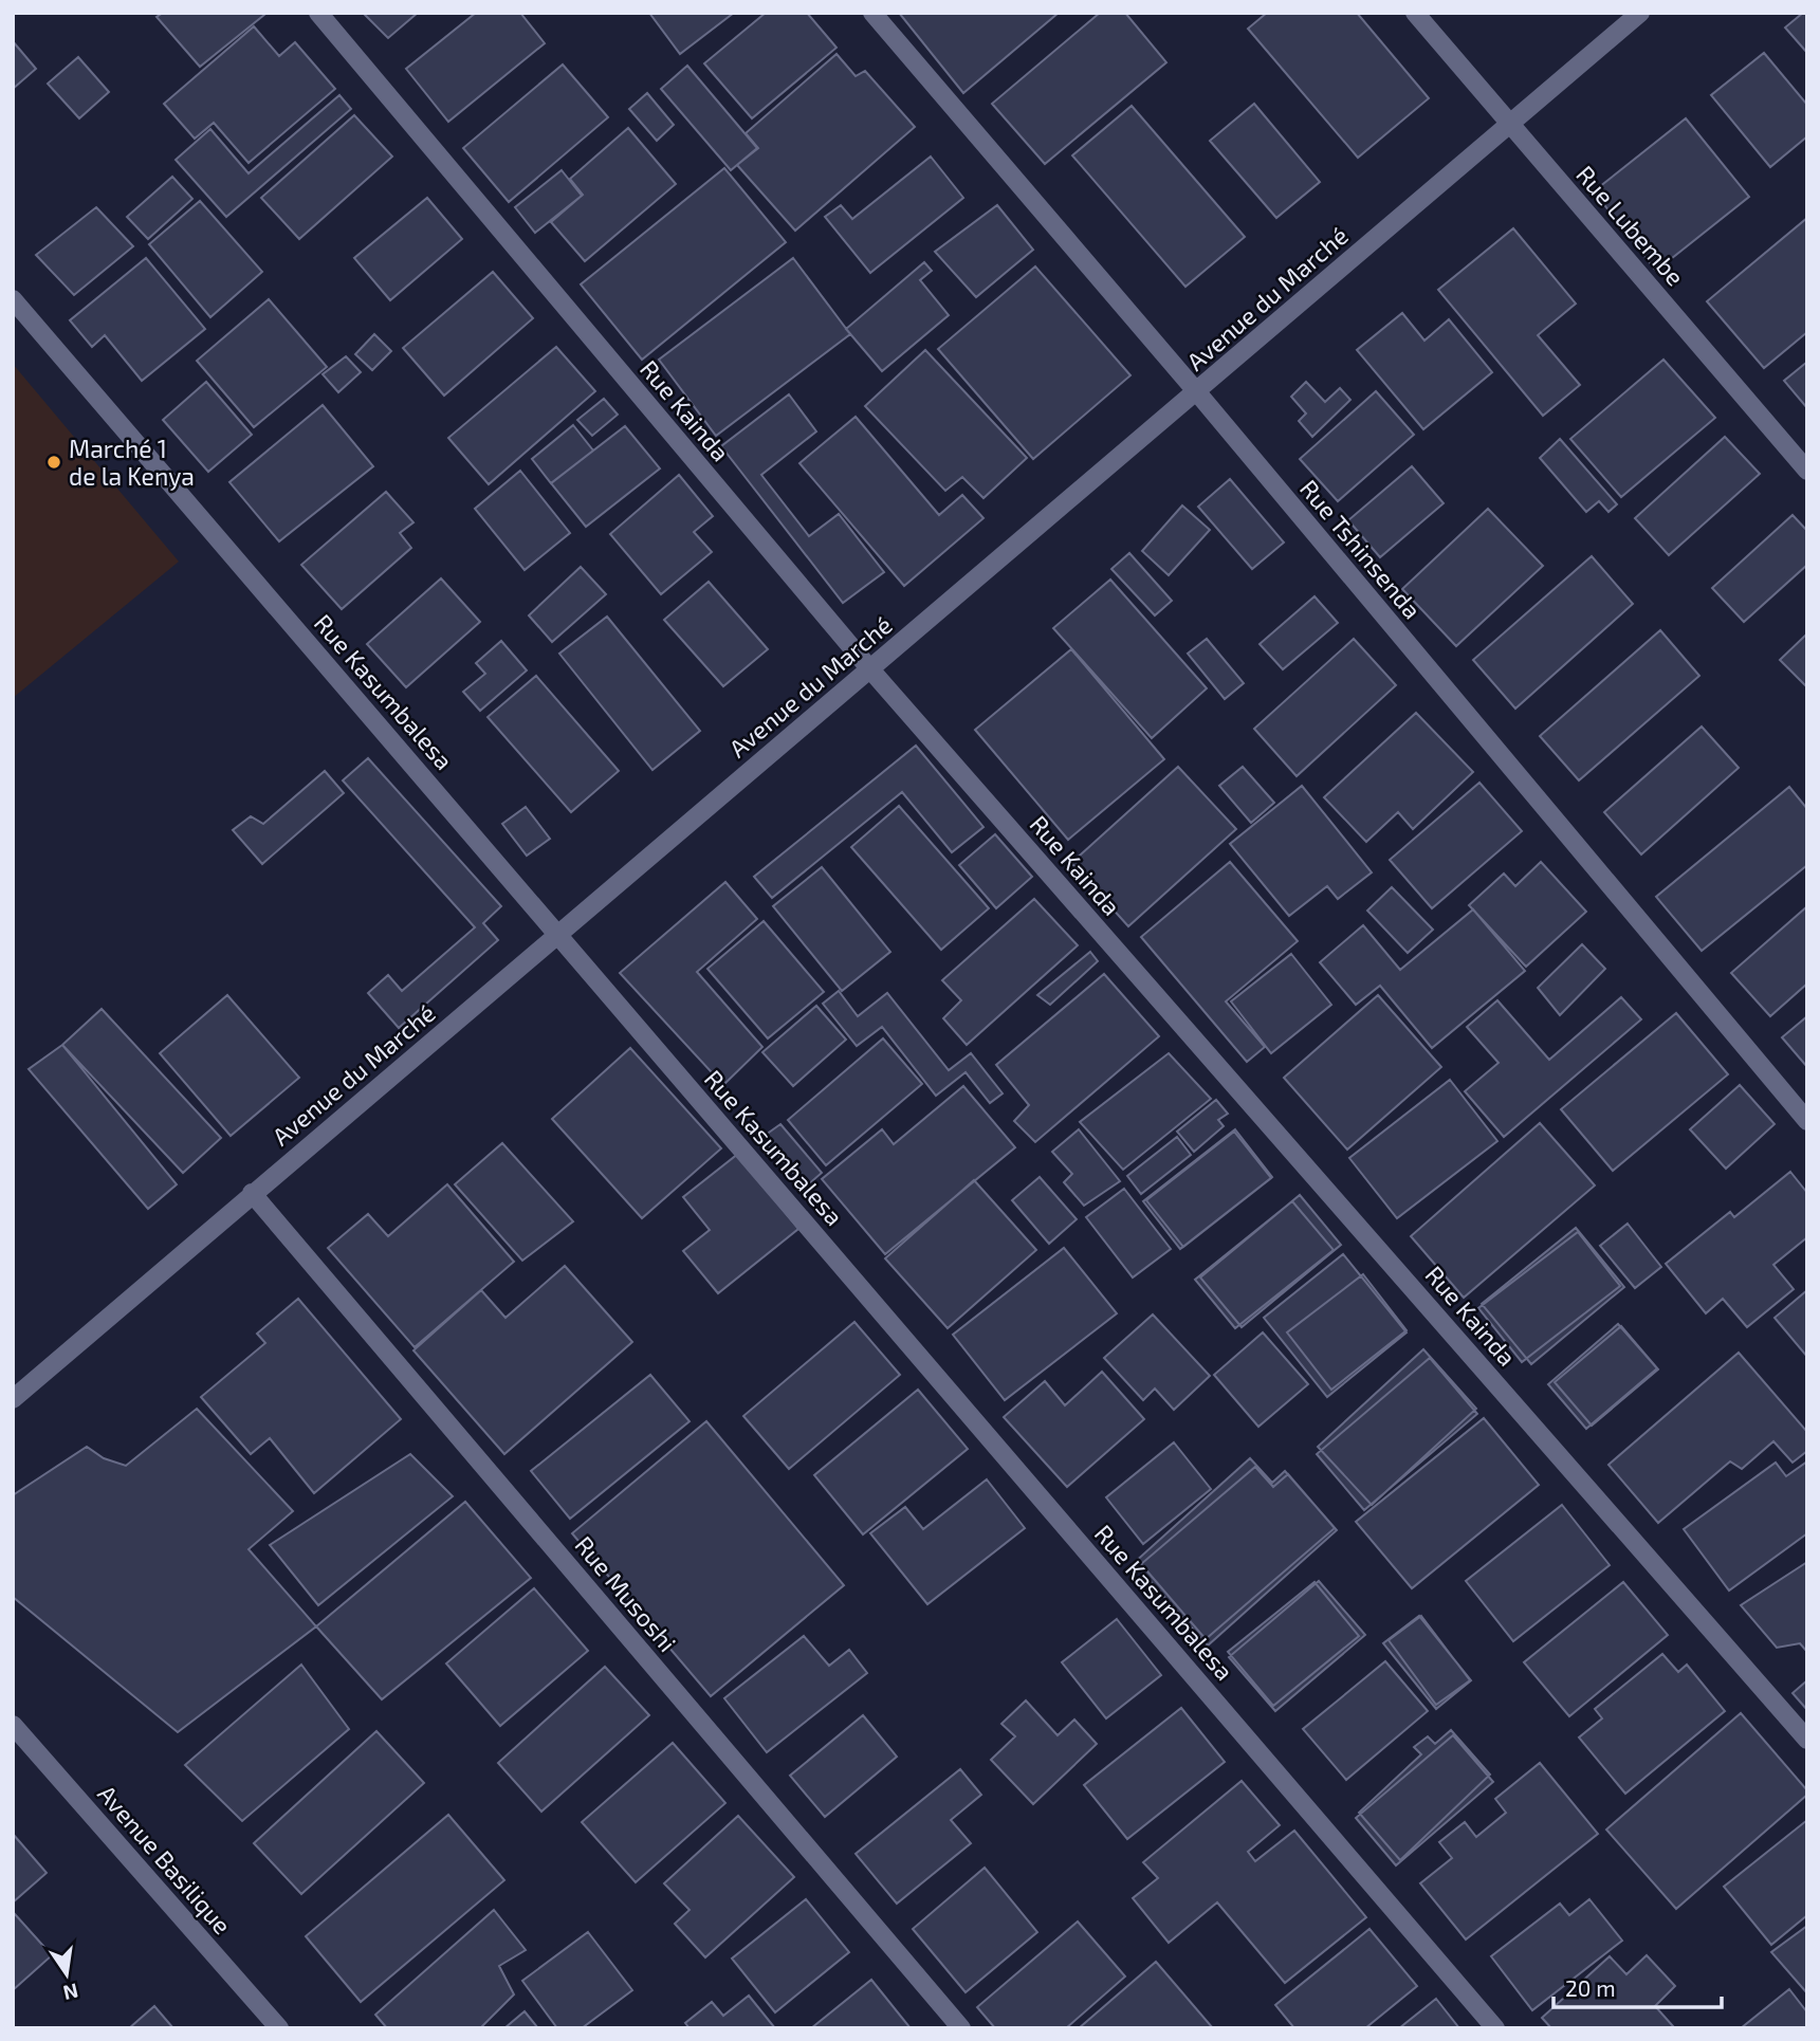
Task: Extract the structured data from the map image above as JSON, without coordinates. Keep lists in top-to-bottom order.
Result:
{
  "streets": {
    "street": [
      "Rue Lubembe",
      "Avenue du Marché",
      "Rue Kainda",
      "Rue Tshinsenda",
      "Rue Kasumbalesa",
      "Rue Musoshi",
      "Avenue Basilique"
    ]
  },
  "crossings": [
    ["Rue Lubembe", "Avenue du Marché"],
    ["Avenue du Marché", "Rue Kainda"],
    ["Avenue du Marché", "Rue Tshinsenda"],
    ["Avenue du Marché", "Rue Kasumbalesa"],
    ["Avenue du Marché", "Rue Musoshi"]
  ],
  "places": ["Marché 1 de la Kenya"],
  "scale_bar": "20 m",
  "north": "bottom"
}
